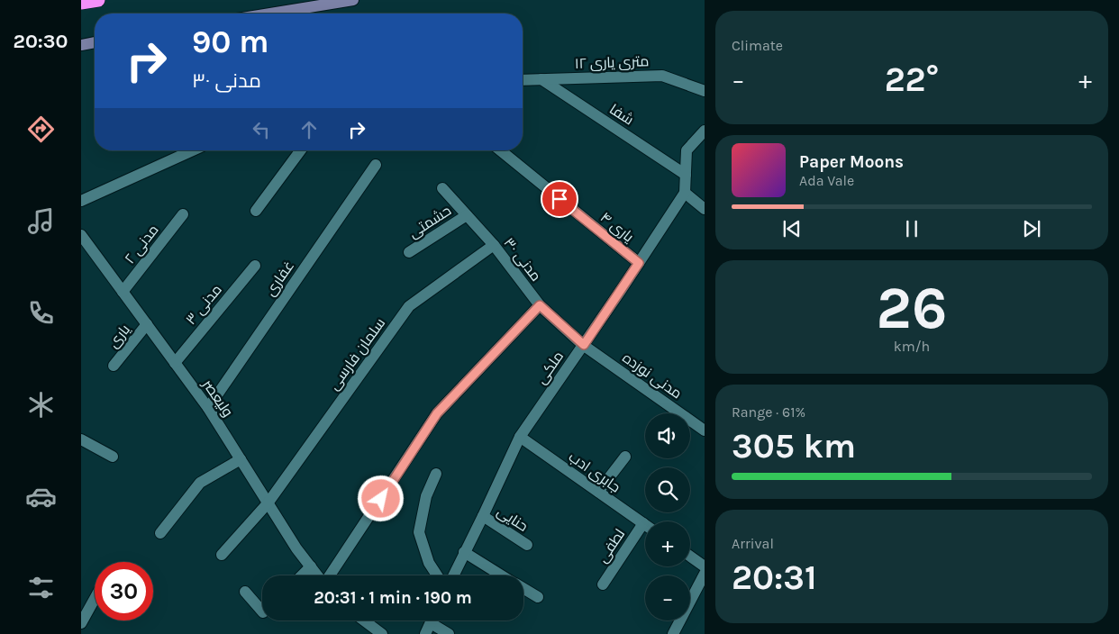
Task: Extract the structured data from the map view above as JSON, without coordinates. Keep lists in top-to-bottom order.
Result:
{
  "streets": {
    "street": [
      "۱۲ متری یاری",
      "شفا",
      "حشمتی",
      "یاری ۴",
      "مدنی ۲",
      "مدنی ۳۰",
      "غفاری",
      "مدنی ۳",
      "یاری",
      "سلمان فارسی",
      "ملکی",
      "مدنی نوزده",
      "ولیعصر",
      "جابری ادب",
      "حنایی",
      "لطفی"
    ]
  },
  "crossings": [
    ["۱۲ متری یاری", "شفا"],
    ["حشمتی", "مدنی ۳۰"],
    ["یاری ۴", "ملکی"],
    ["مدنی ۲", "ولیعصر"],
    ["مدنی ۳۰", "سلمان فارسی"],
    ["مدنی ۳۰", "ملکی"],
    ["مدنی ۳۰", "مدنی نوزده"],
    ["غفاری", "ولیعصر"],
    ["مدنی ۳", "ولیعصر"],
    ["یاری", "ولیعصر"],
    ["سلمان فارسی", "ولیعصر"],
    ["ملکی", "مدنی نوزده"],
    ["ملکی", "جابری ادب"],
    ["ملکی", "حنایی"]
  ],
  "page": {
    "tabs": "20:30",
    "tile": [
      "Climate",
      ["26", "km/h"],
      ["Range · 61%", "305 km"],
      ["Arrival", "20:31"]
    ],
    "turn": ["90 m", "مدنی ۳۰"],
    "heat": ["−", "22°", "+"],
    "song": ["Paper Moons", "Ada Vale"],
    "map_buttons": ["+", "−"],
    "limit": "30",
    "trip": "20:31 · 1 min · 190 m"
  }
}
